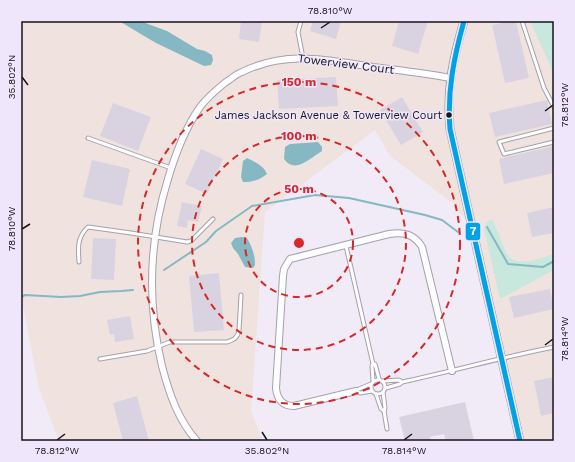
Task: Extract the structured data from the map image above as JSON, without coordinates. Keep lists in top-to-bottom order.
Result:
{
  "streets": {
    "street": ["Towerview Court"]
  },
  "places": ["James Jackson Avenue & Towerview Court"],
  "lines": ["transit line 7"],
  "coordinates": [
    "78.810°W",
    "35.802°N",
    "78.812°W",
    "78.814°W"
  ],
  "rings": ["150 m", "100 m", "50 m"]
}
